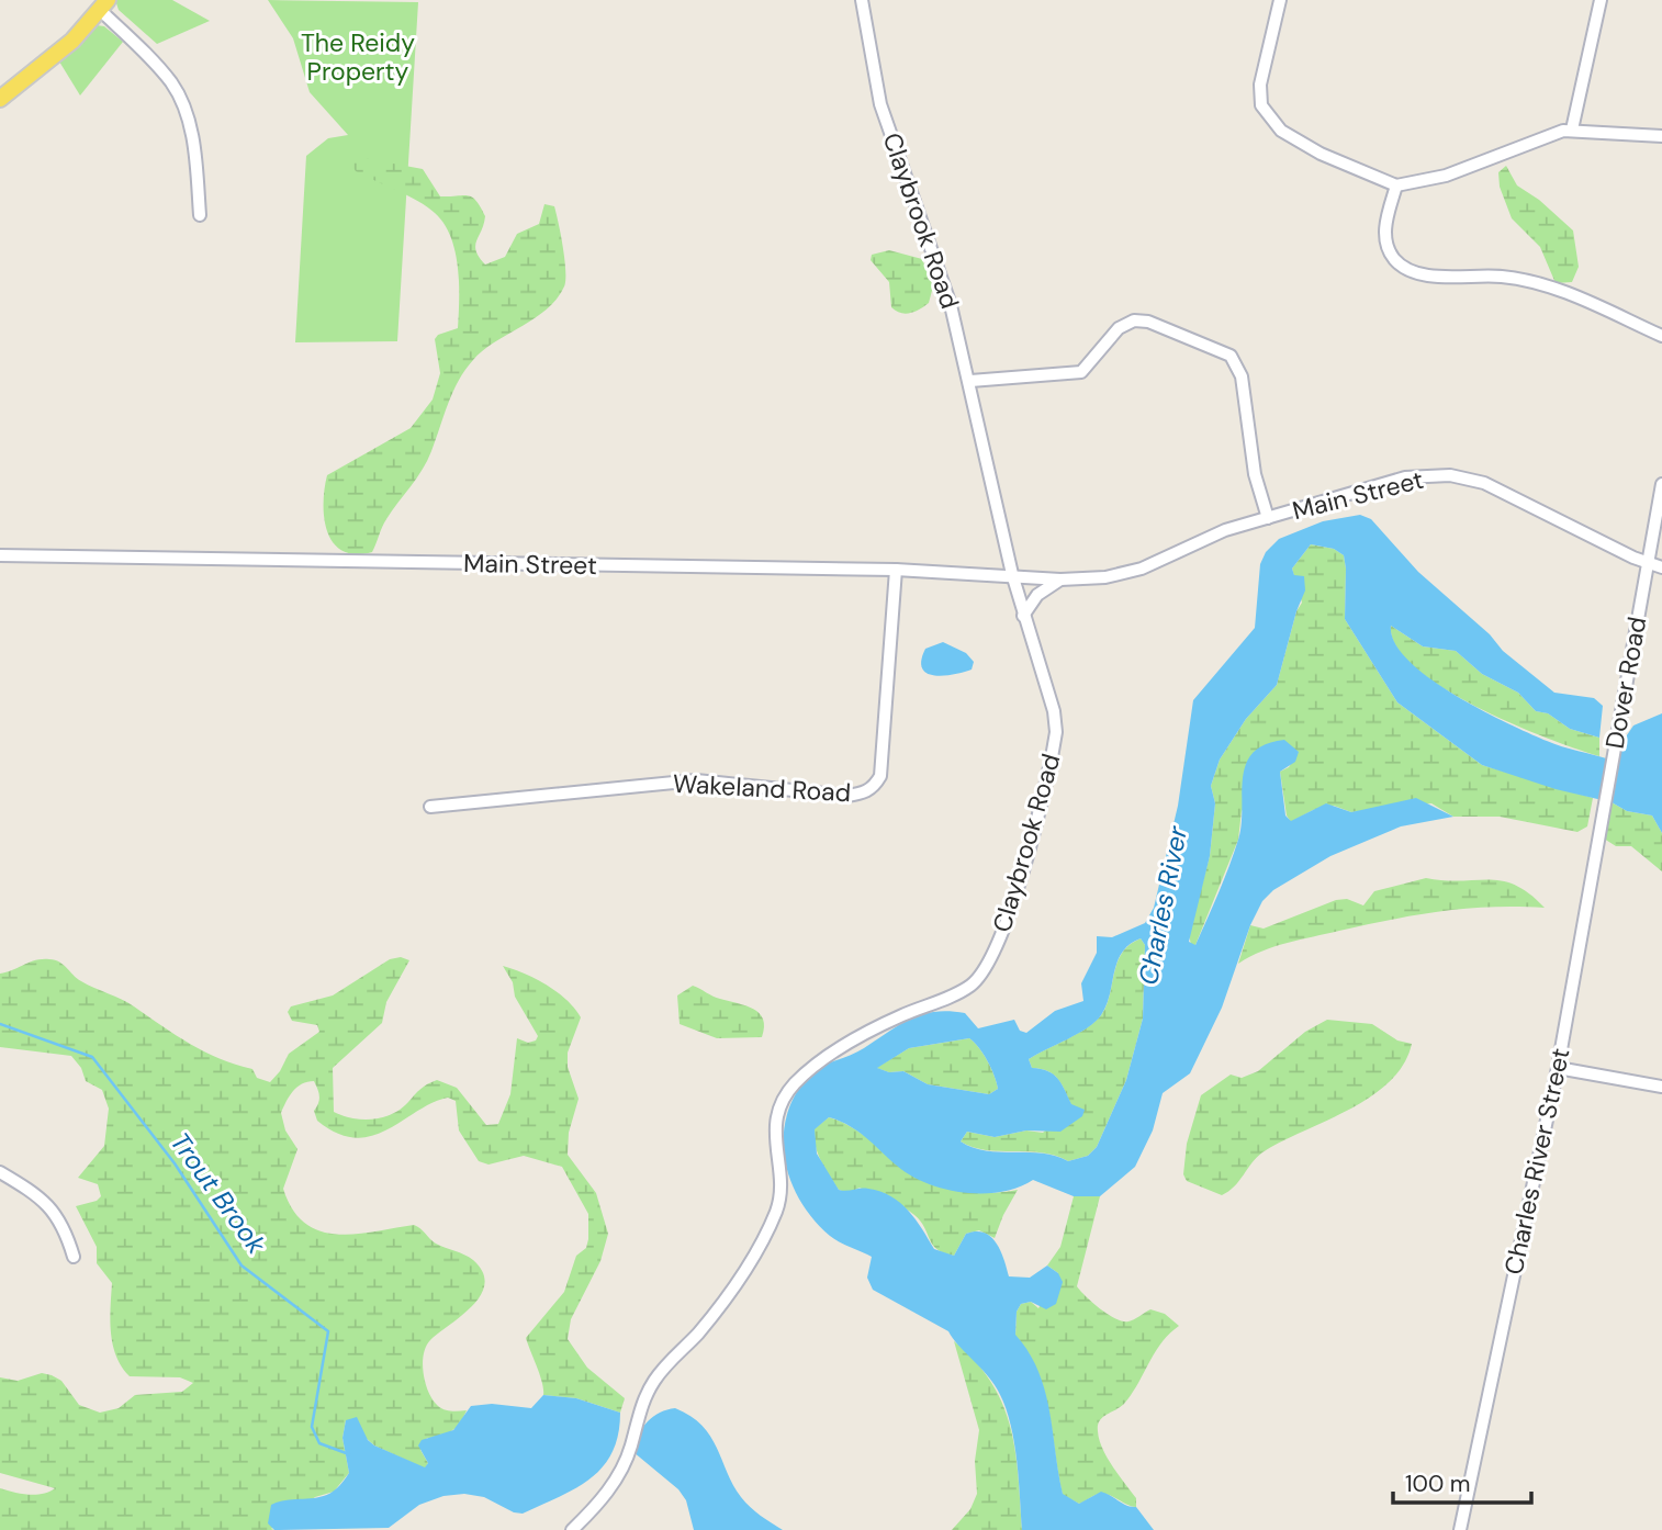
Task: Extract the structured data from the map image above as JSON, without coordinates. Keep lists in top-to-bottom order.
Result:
{
  "streets": {
    "street": [
      "Claybrook Road",
      "Main Street",
      "Dover Road",
      "Wakeland Road",
      "Charles River Street"
    ]
  },
  "crossings": [
    ["Claybrook Road", "Main Street"],
    ["Main Street", "Dover Road"],
    ["Main Street", "Wakeland Road"],
    ["Dover Road", "Charles River Street"]
  ],
  "water": ["Charles River", "Trout Brook"],
  "parks": ["The Reidy Property"],
  "scale_bar": "100 m"
}
